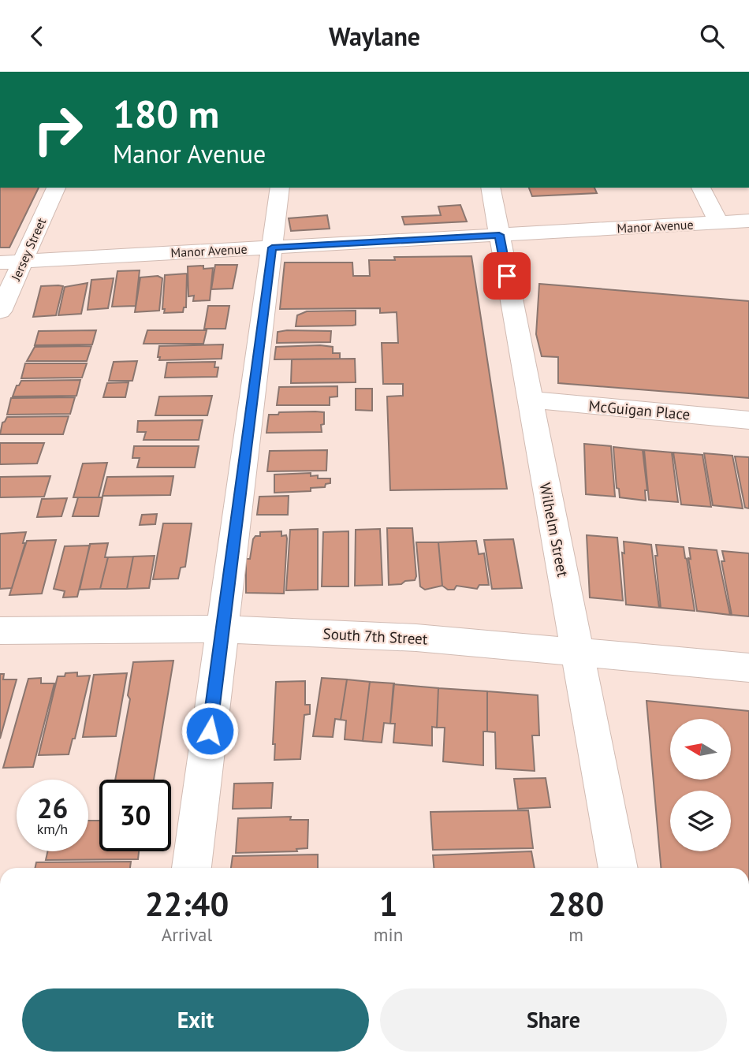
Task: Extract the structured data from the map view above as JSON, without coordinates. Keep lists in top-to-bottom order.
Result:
{
  "streets": {
    "street": [
      "Manor Avenue",
      "Jersey Street",
      "McGuigan Place",
      "Wilhelm Street",
      "South 7th Street"
    ]
  },
  "crossings": [
    ["Manor Avenue", "Jersey Street"],
    ["Manor Avenue", "Wilhelm Street"],
    ["McGuigan Place", "Wilhelm Street"],
    ["Wilhelm Street", "South 7th Street"]
  ],
  "north": "left",
  "page": {
    "header": "Waylane",
    "turn": ["180 m", "Manor Avenue"],
    "speed": "26 km/h",
    "limit": "30",
    "eta": [
      "22:40",
      "Arrival",
      "1",
      "min",
      "280",
      "m"
    ],
    "buttons": ["Exit", "Share"]
  }
}
